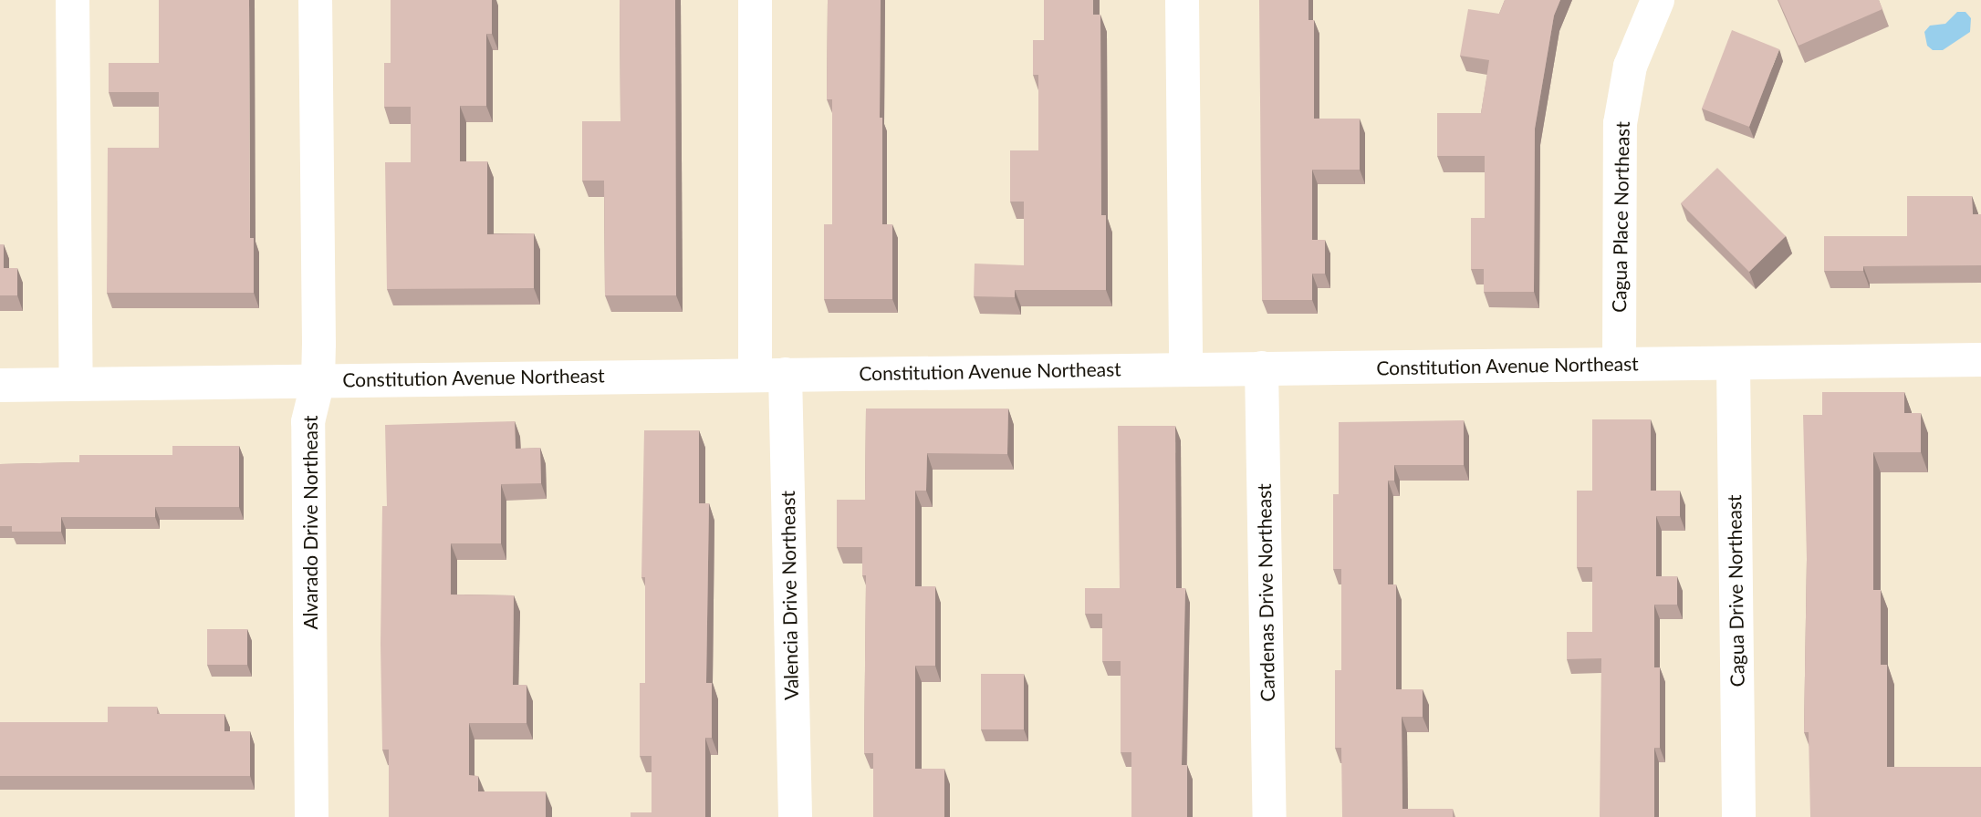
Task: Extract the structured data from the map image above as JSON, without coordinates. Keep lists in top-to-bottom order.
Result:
{
  "streets": {
    "street": [
      "Cagua Place Northeast",
      "Constitution Avenue Northeast",
      "Alvarado Drive Northeast",
      "Cagua Drive Northeast",
      "Cardenas Drive Northeast",
      "Valencia Drive Northeast"
    ]
  },
  "crossings": [
    ["Cagua Place Northeast", "Constitution Avenue Northeast"],
    ["Constitution Avenue Northeast", "Alvarado Drive Northeast"],
    ["Constitution Avenue Northeast", "Cagua Drive Northeast"],
    ["Constitution Avenue Northeast", "Cardenas Drive Northeast"],
    ["Constitution Avenue Northeast", "Valencia Drive Northeast"]
  ]
}
